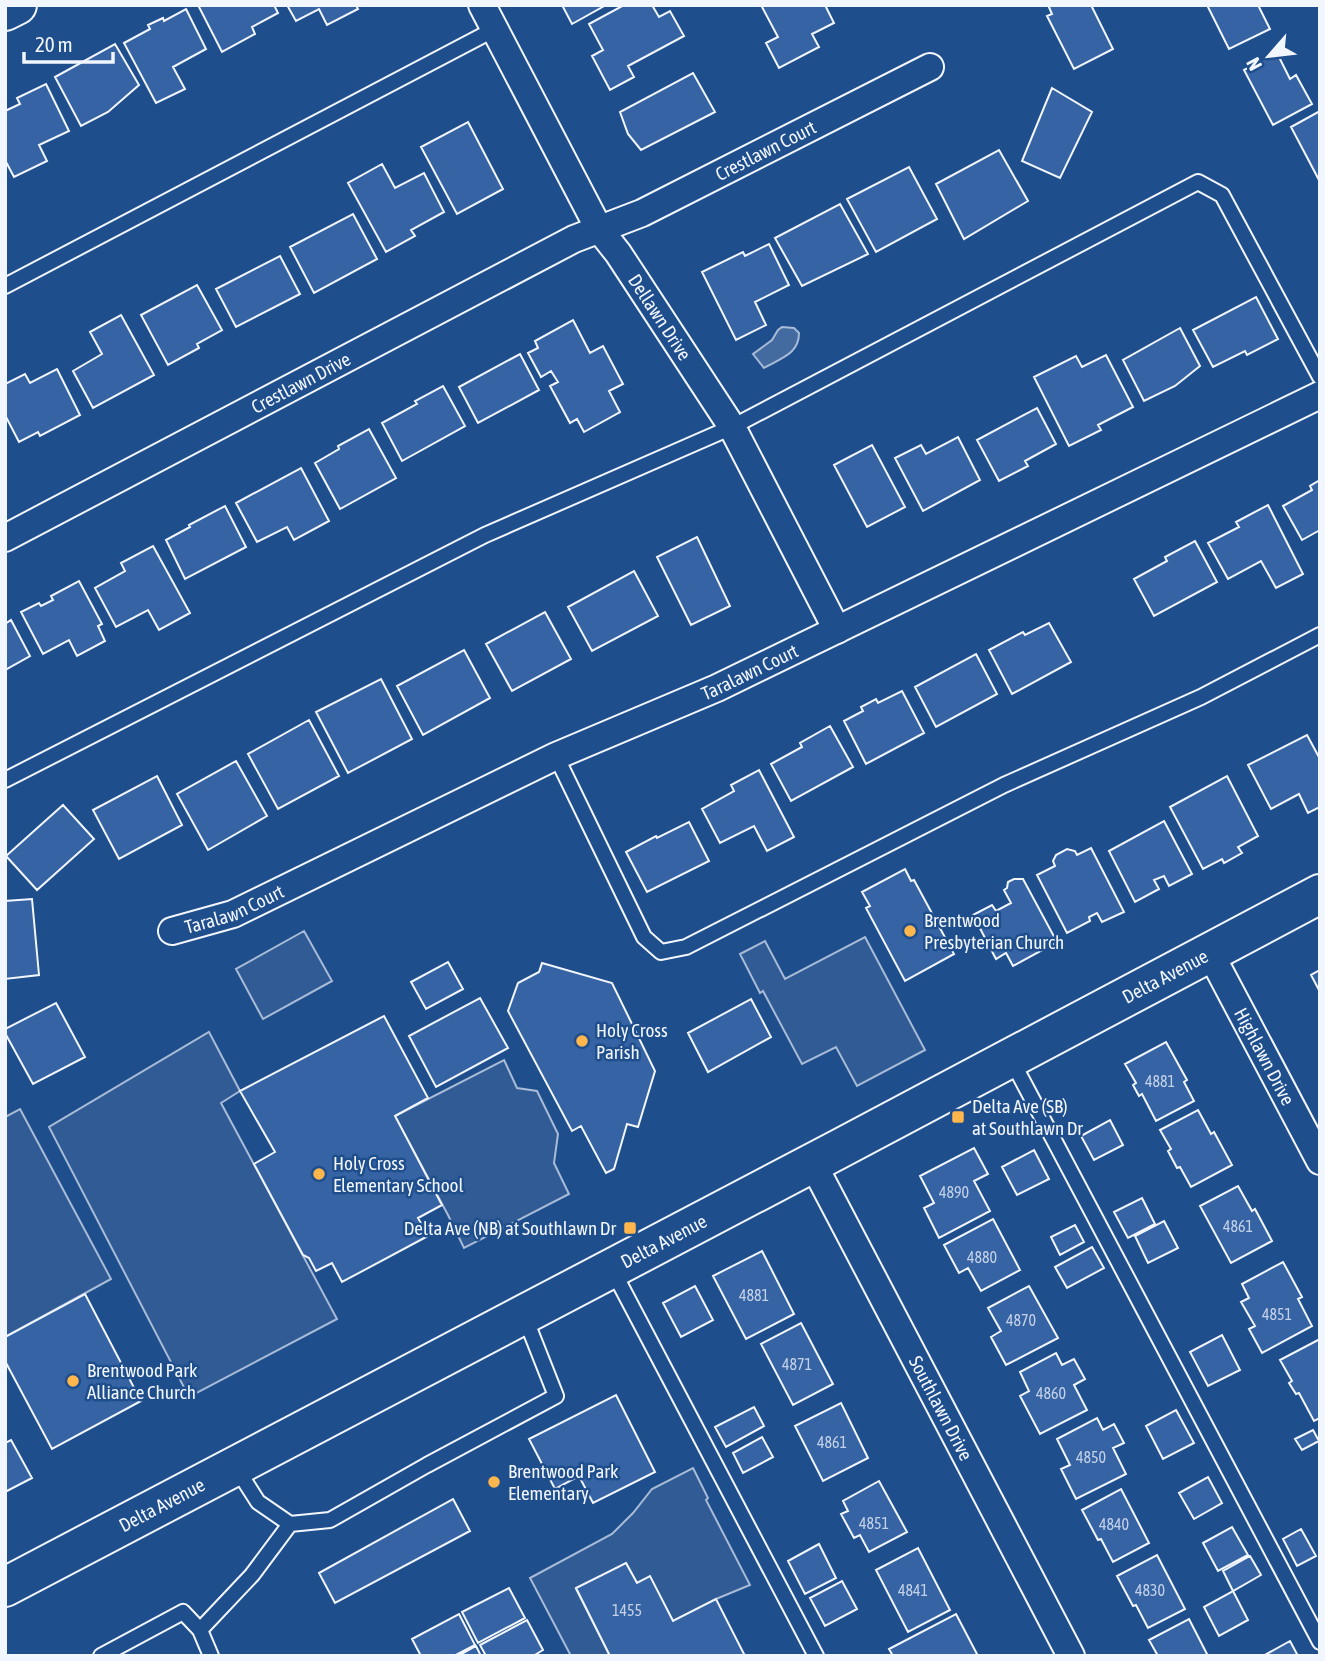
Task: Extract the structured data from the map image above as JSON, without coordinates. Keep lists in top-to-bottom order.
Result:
{
  "streets": {
    "street": [
      "Crestlawn Court",
      "Dellawn Drive",
      "Crestlawn Drive",
      "Taralawn Court",
      "Delta Avenue",
      "Highlawn Drive",
      "Southlawn Drive"
    ]
  },
  "crossings": [
    ["Crestlawn Court", "Dellawn Drive"],
    ["Crestlawn Court", "Crestlawn Drive"],
    ["Dellawn Drive", "Crestlawn Drive"],
    ["Dellawn Drive", "Taralawn Court"],
    ["Delta Avenue", "Highlawn Drive"],
    ["Delta Avenue", "Southlawn Drive"]
  ],
  "places": {
    "other": [
      "Brentwood Presbyterian Church",
      "Holy Cross Parish",
      "Holy Cross Elementary School",
      "Brentwood Park Alliance Church",
      "Brentwood Park Elementary"
    ],
    "transit": ["Delta Ave (SB) at Southlawn Dr", "Delta Ave (NB) at Southlawn Dr"]
  },
  "house_numbers": [
    "4881",
    "4890",
    "4861",
    "4880",
    "4881",
    "4851",
    "4870",
    "4871",
    "4860",
    "4861",
    "4850",
    "4851",
    "4840",
    "4841",
    "4830",
    "1455"
  ],
  "scale_bar": "20 m",
  "north": "bottom left"
}
